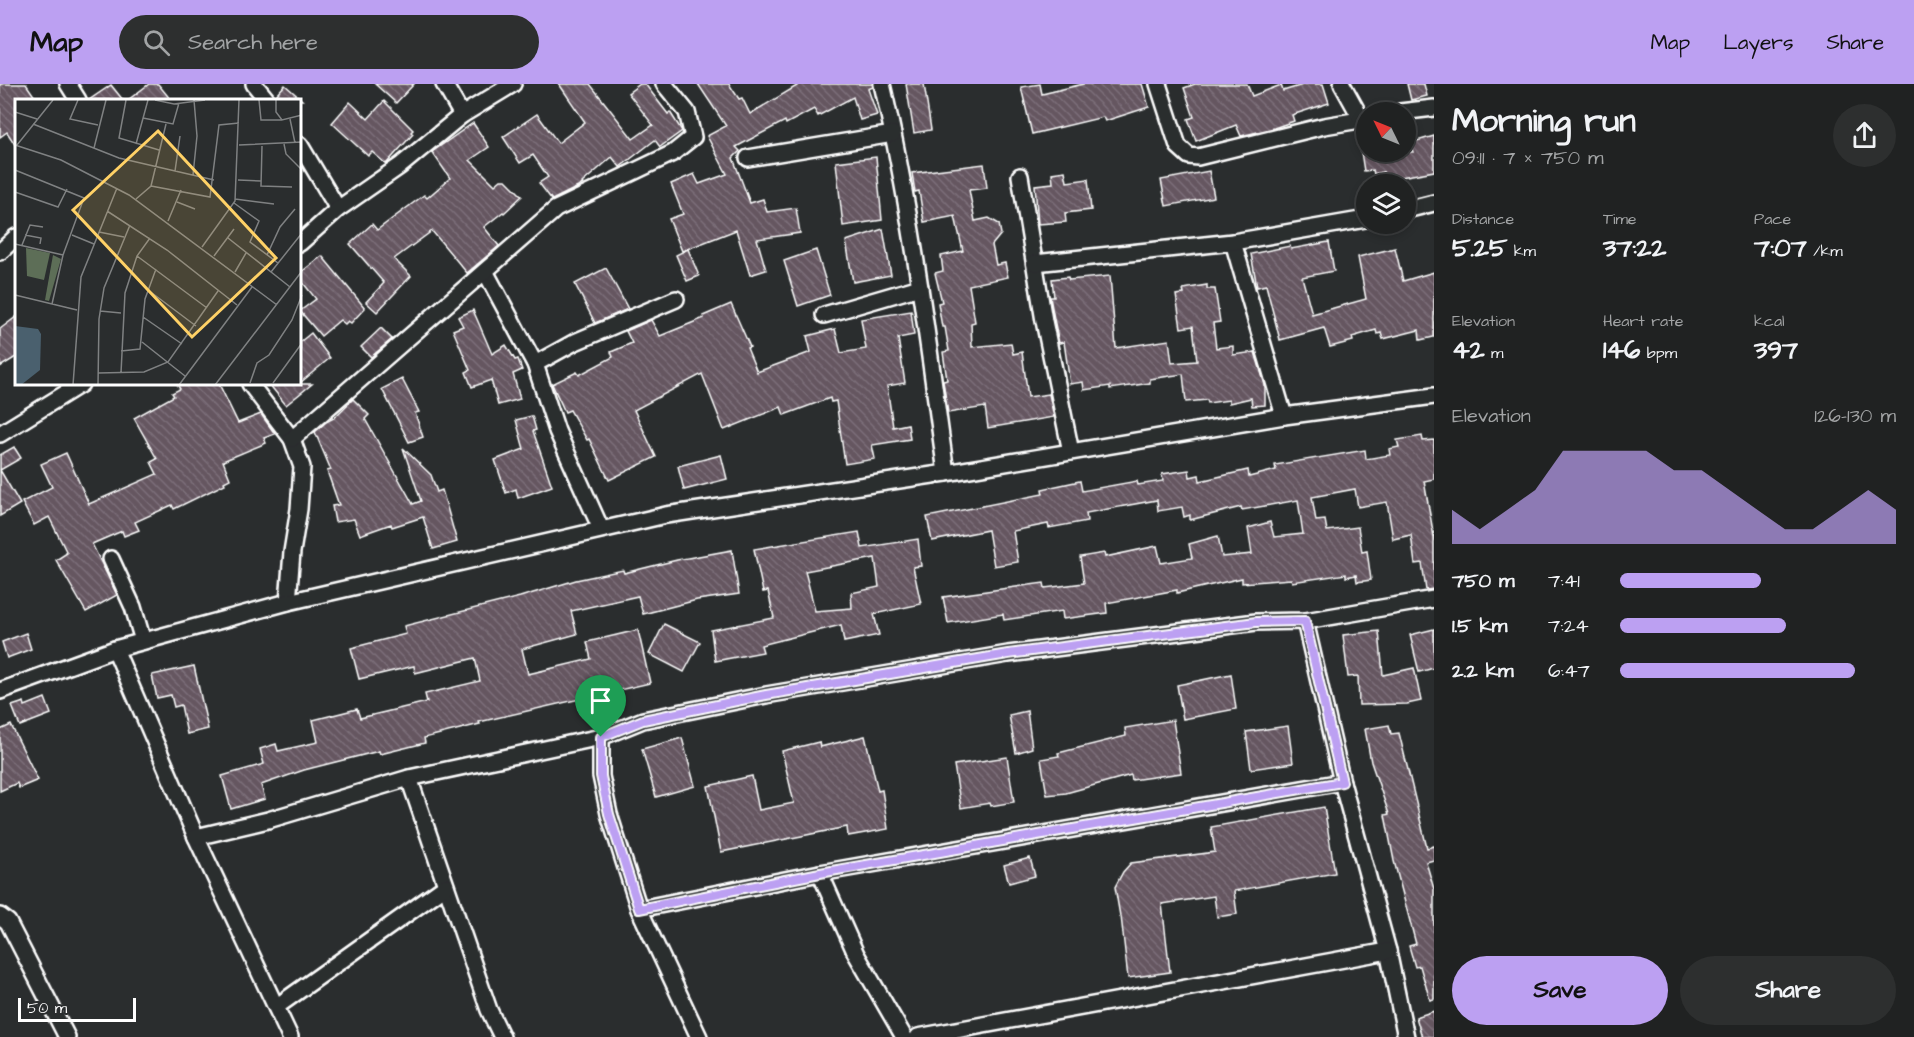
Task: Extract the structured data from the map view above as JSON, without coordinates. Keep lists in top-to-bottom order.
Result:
{
  "scale_bar": "50 m",
  "north": "top left",
  "page": {
    "header": "Map",
    "search": "Search here",
    "nav": ["Map", "Layers", "Share"],
    "heading": ["Morning run", "09:11 · 7 × 750 m"],
    "stats": [
      ["Distance", "5.25 km"],
      ["Time", "37:22"],
      ["Pace", "7:07 /km"],
      ["Elevation", "42 m"],
      ["Heart rate", "146 bpm"],
      ["kcal", "397"]
    ],
    "chart": ["Elevation", "126–130 m"],
    "list": [
      {
        "name": "750 m",
        "note": "7:41"
      },
      {
        "name": "1.5 km",
        "note": "7:24"
      },
      {
        "name": "2.2 km",
        "note": "6:47"
      }
    ],
    "buttons": ["Save", "Share"],
    "scale": "50 m"
  }
}
